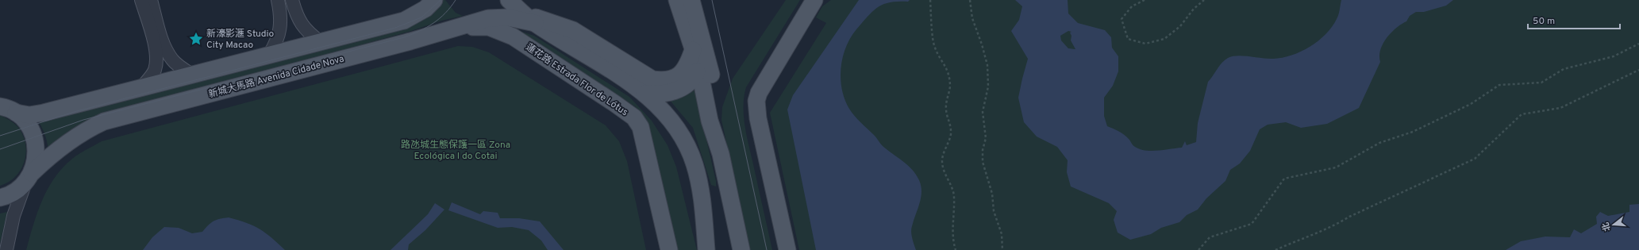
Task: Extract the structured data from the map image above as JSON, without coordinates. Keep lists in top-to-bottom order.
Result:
{
  "streets": {
    "main road": ["新城大馬路 Avenida Cidade Nova", "蓮花路 Estrada Flor de Lótus"]
  },
  "crossings": [
    ["新城大馬路 Avenida Cidade Nova", "蓮花路 Estrada Flor de Lótus"]
  ],
  "parks": ["路氹城生態保護一區 Zona Ecológica I do Cotai"],
  "places": {
    "place": ["新濠影滙 Studio City Macao"]
  },
  "scale_bar": "50 m",
  "north": "left"
}
